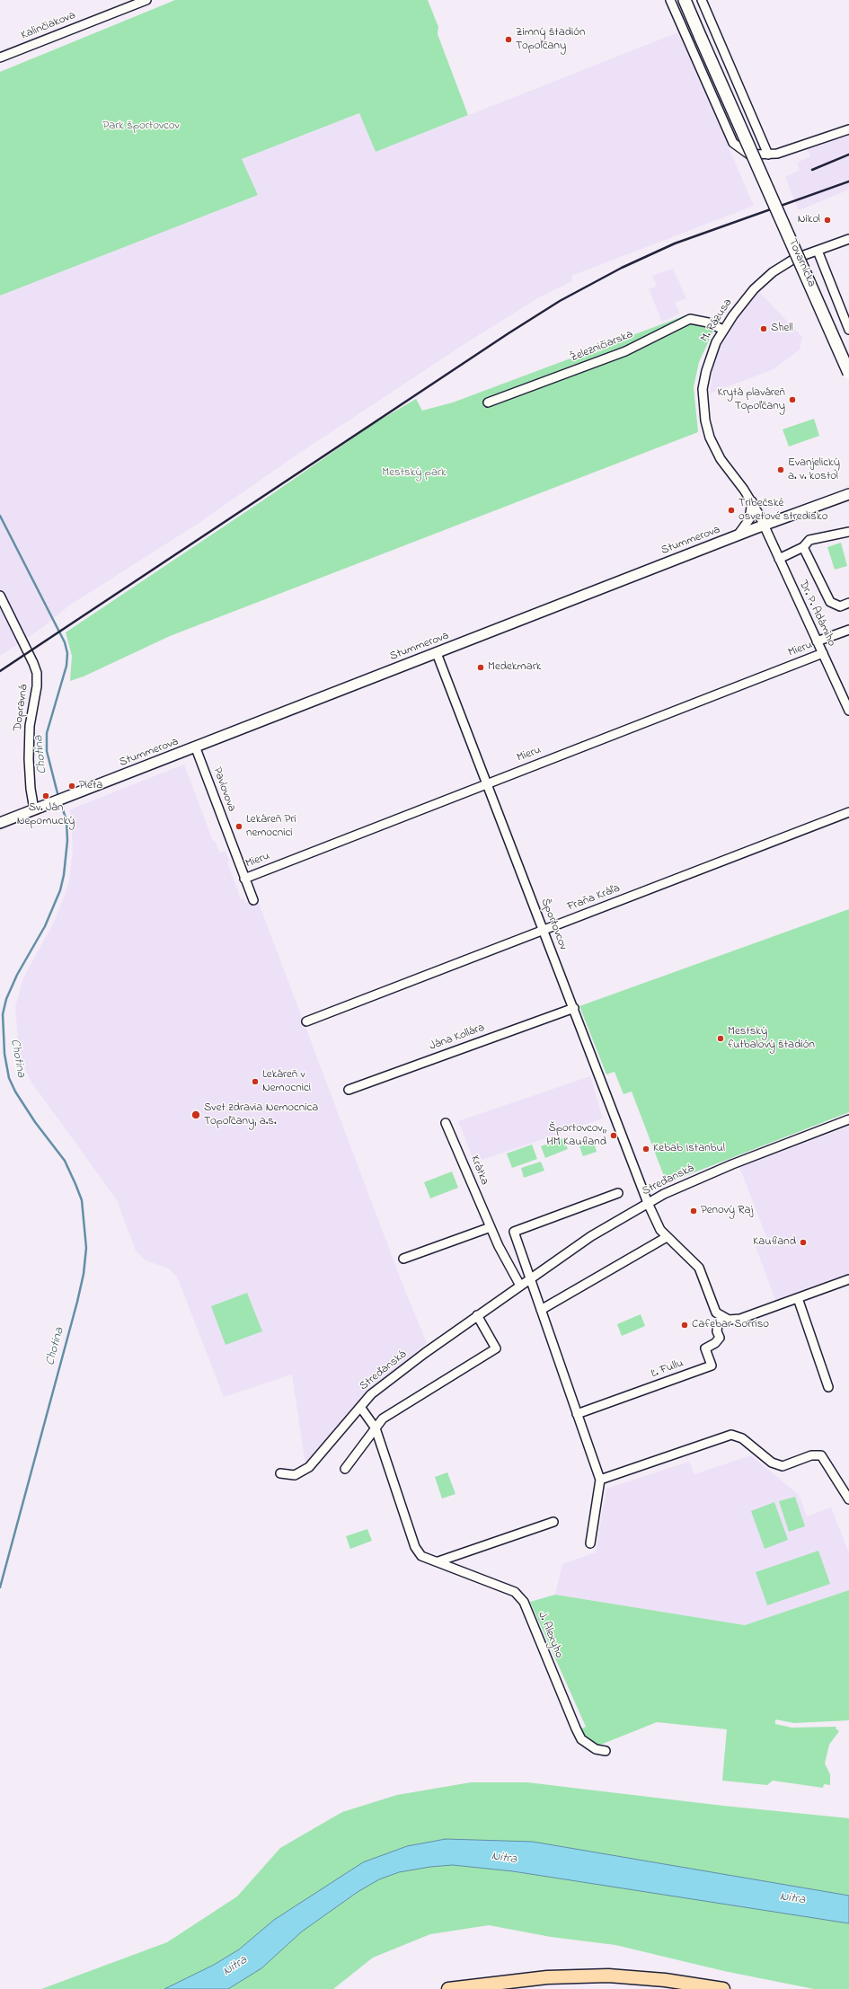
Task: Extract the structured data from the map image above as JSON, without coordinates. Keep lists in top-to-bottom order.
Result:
{
  "streets": {
    "main road": ["Tovarnícka"],
    "street": [
      "Kalinčiakova",
      "M. Rázusa",
      "Železničiarska",
      "Stummerova",
      "Dr. P. Adámiho",
      "Mieru",
      "Dopravná",
      "Pavlovova",
      "Fraňa Kráľa",
      "Športovcov",
      "Jána Kollára",
      "Krátka",
      "Streďanská",
      "Ľ. Fullu",
      "J. Alexyho"
    ]
  },
  "crossings": [
    ["M. Rázusa", "Železničiarska"],
    ["M. Rázusa", "Stummerova"],
    ["M. Rázusa", "Dr. P. Adámiho"],
    ["Stummerova", "Dr. P. Adámiho"],
    ["Stummerova", "Dopravná"],
    ["Stummerova", "Pavlovova"],
    ["Stummerova", "Športovcov"],
    ["Dr. P. Adámiho", "Mieru"],
    ["Mieru", "Pavlovova"],
    ["Mieru", "Športovcov"],
    ["Fraňa Kráľa", "Športovcov"],
    ["Športovcov", "Jána Kollára"],
    ["Športovcov", "Streďanská"],
    ["Športovcov", "Ľ. Fullu"],
    ["Krátka", "Streďanská"],
    ["Streďanská", "J. Alexyho"]
  ],
  "water": ["Chotina", "Nitra"],
  "parks": ["Park športovcov", "Mestský park"],
  "places": [
    "Zimný štadión Topoľčany",
    "Nikol",
    "Shell",
    "Krytá plaváreň Topoľčany",
    "Evanjelický a. v. kostol",
    "Tribečské osvetové stredisko",
    "Medekmark",
    "Pieta",
    "Sv. Ján Nepomucký",
    "Lekáreň Pri nemocnici",
    "Mestský futbalový štadión",
    "Lekáreň v Nemocnici",
    "Svet zdravia Nemocnica Topoľčany, a.s.",
    "Športovcov,, HM Kaufland",
    "Kebab Istanbul",
    "Penový Raj",
    "Kaufland",
    "Cafebar Sorriso"
  ]
}
